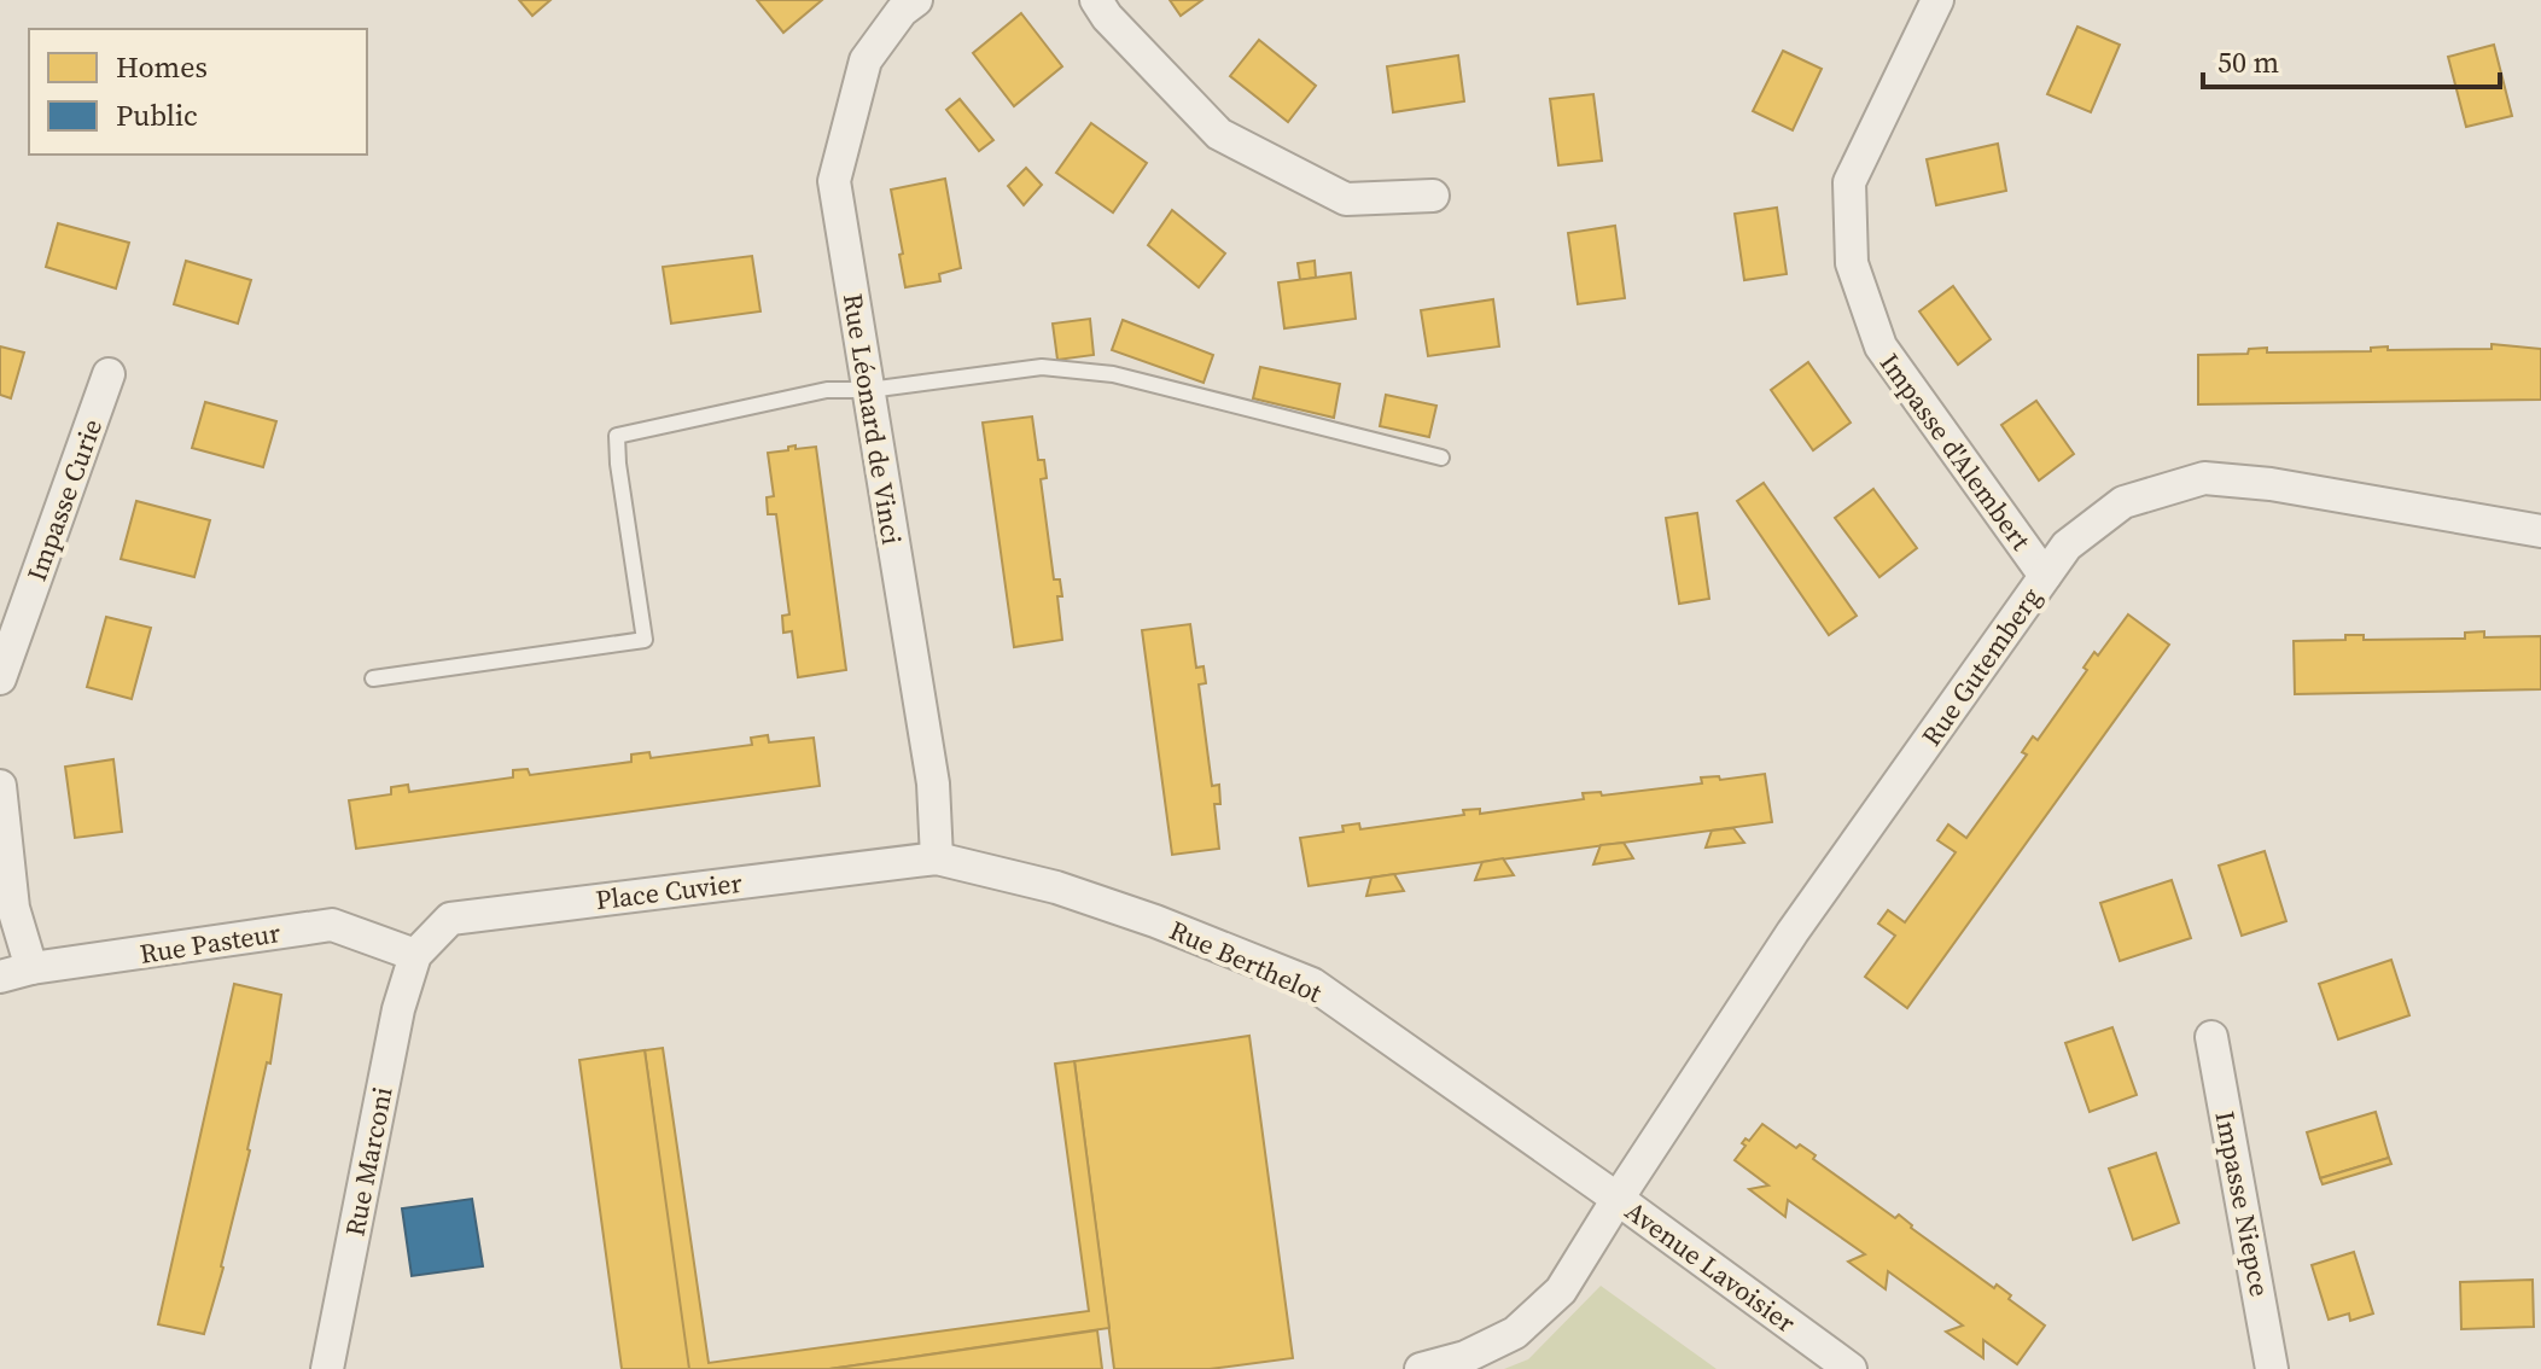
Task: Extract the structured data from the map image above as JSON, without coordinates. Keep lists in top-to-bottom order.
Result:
{
  "streets": {
    "street": [
      "Rue Léonard de Vinci",
      "Impasse d'Alembert",
      "Impasse Curie",
      "Rue Gutemberg",
      "Place Cuvier",
      "Rue Pasteur",
      "Rue Berthelot",
      "Rue Marconi",
      "Impasse Niepce",
      "Avenue Lavoisier"
    ]
  },
  "crossings": [
    ["Rue Léonard de Vinci", "Place Cuvier"],
    ["Rue Léonard de Vinci", "Rue Berthelot"],
    ["Impasse d'Alembert", "Rue Gutemberg"],
    ["Rue Gutemberg", "Rue Berthelot"],
    ["Rue Gutemberg", "Avenue Lavoisier"],
    ["Place Cuvier", "Rue Pasteur"],
    ["Place Cuvier", "Rue Berthelot"],
    ["Place Cuvier", "Rue Marconi"],
    ["Rue Pasteur", "Rue Marconi"],
    ["Rue Berthelot", "Avenue Lavoisier"]
  ],
  "legend": ["Homes", "Public"],
  "scale_bar": "50 m"
}
